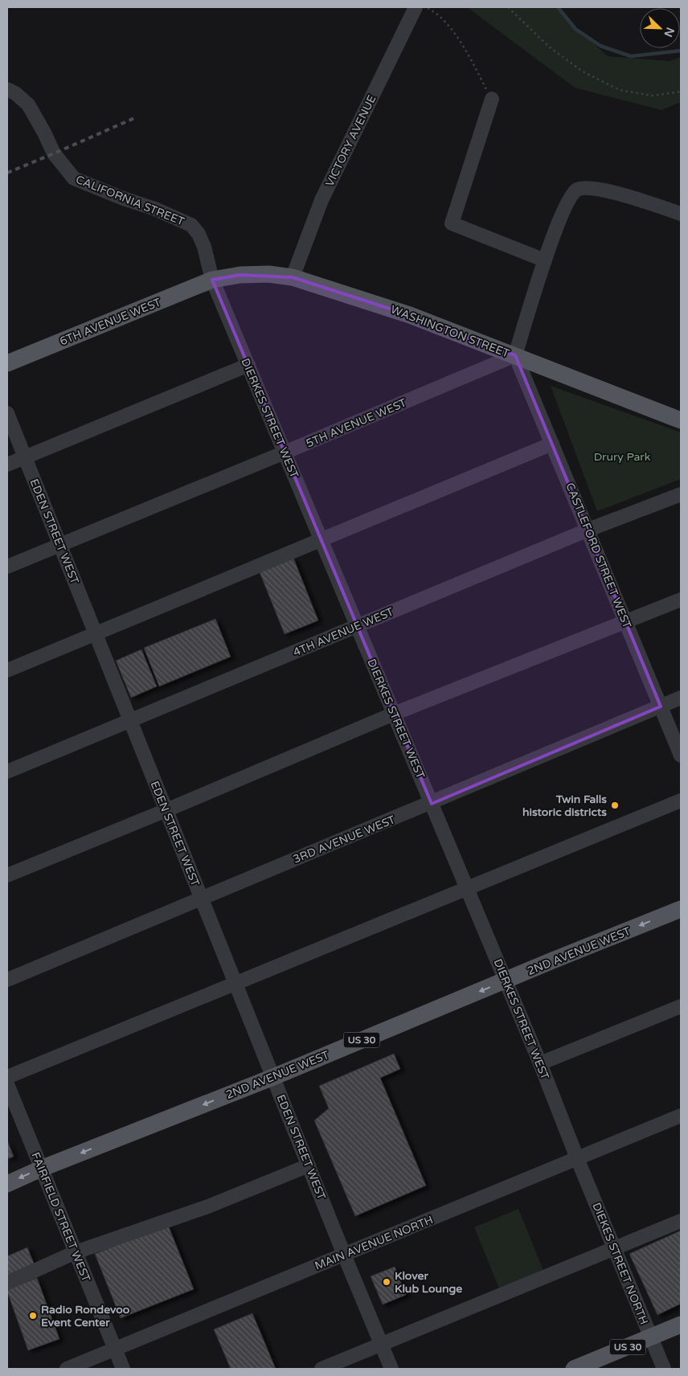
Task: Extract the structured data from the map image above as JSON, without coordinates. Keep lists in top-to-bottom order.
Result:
{
  "streets": {
    "main road": [
      "6TH AVENUE WEST",
      "WASHINGTON STREET",
      "2ND AVENUE WEST",
      "US 30"
    ],
    "street": [
      "VICTORY AVENUE",
      "CALIFORNIA STREET",
      "DIERKES STREET WEST",
      "5TH AVENUE WEST",
      "EDEN STREET WEST",
      "CASTLEFORD STREET WEST",
      "4TH AVENUE WEST",
      "3RD AVENUE WEST",
      "FAIRFIELD STREET WEST",
      "MAIN AVENUE NORTH",
      "DIEKES STREET NORTH"
    ]
  },
  "crossings": [
    ["VICTORY AVENUE", "WASHINGTON STREET"],
    ["CALIFORNIA STREET", "6TH AVENUE WEST"],
    ["CALIFORNIA STREET", "WASHINGTON STREET"],
    ["CALIFORNIA STREET", "DIERKES STREET WEST"],
    ["6TH AVENUE WEST", "WASHINGTON STREET"],
    ["6TH AVENUE WEST", "DIERKES STREET WEST"],
    ["WASHINGTON STREET", "DIERKES STREET WEST"],
    ["WASHINGTON STREET", "5TH AVENUE WEST"],
    ["WASHINGTON STREET", "CASTLEFORD STREET WEST"],
    ["DIERKES STREET WEST", "5TH AVENUE WEST"],
    ["DIERKES STREET WEST", "4TH AVENUE WEST"],
    ["DIERKES STREET WEST", "3RD AVENUE WEST"],
    ["DIERKES STREET WEST", "2ND AVENUE WEST"],
    ["DIERKES STREET WEST", "MAIN AVENUE NORTH"],
    ["DIERKES STREET WEST", "DIEKES STREET NORTH"],
    ["5TH AVENUE WEST", "EDEN STREET WEST"],
    ["5TH AVENUE WEST", "CASTLEFORD STREET WEST"],
    ["EDEN STREET WEST", "4TH AVENUE WEST"],
    ["EDEN STREET WEST", "3RD AVENUE WEST"],
    ["EDEN STREET WEST", "2ND AVENUE WEST"],
    ["EDEN STREET WEST", "MAIN AVENUE NORTH"],
    ["CASTLEFORD STREET WEST", "4TH AVENUE WEST"],
    ["CASTLEFORD STREET WEST", "3RD AVENUE WEST"],
    ["2ND AVENUE WEST", "FAIRFIELD STREET WEST"],
    ["US 30", "DIEKES STREET NORTH"],
    ["FAIRFIELD STREET WEST", "MAIN AVENUE NORTH"],
    ["MAIN AVENUE NORTH", "DIEKES STREET NORTH"]
  ],
  "one_way": ["2ND AVENUE WEST"],
  "parks": ["Drury Park"],
  "places": ["Twin Falls historic districts", "Klover Klub Lounge", "Radio Rondevoo Event Center"],
  "north": "bottom right"
}
